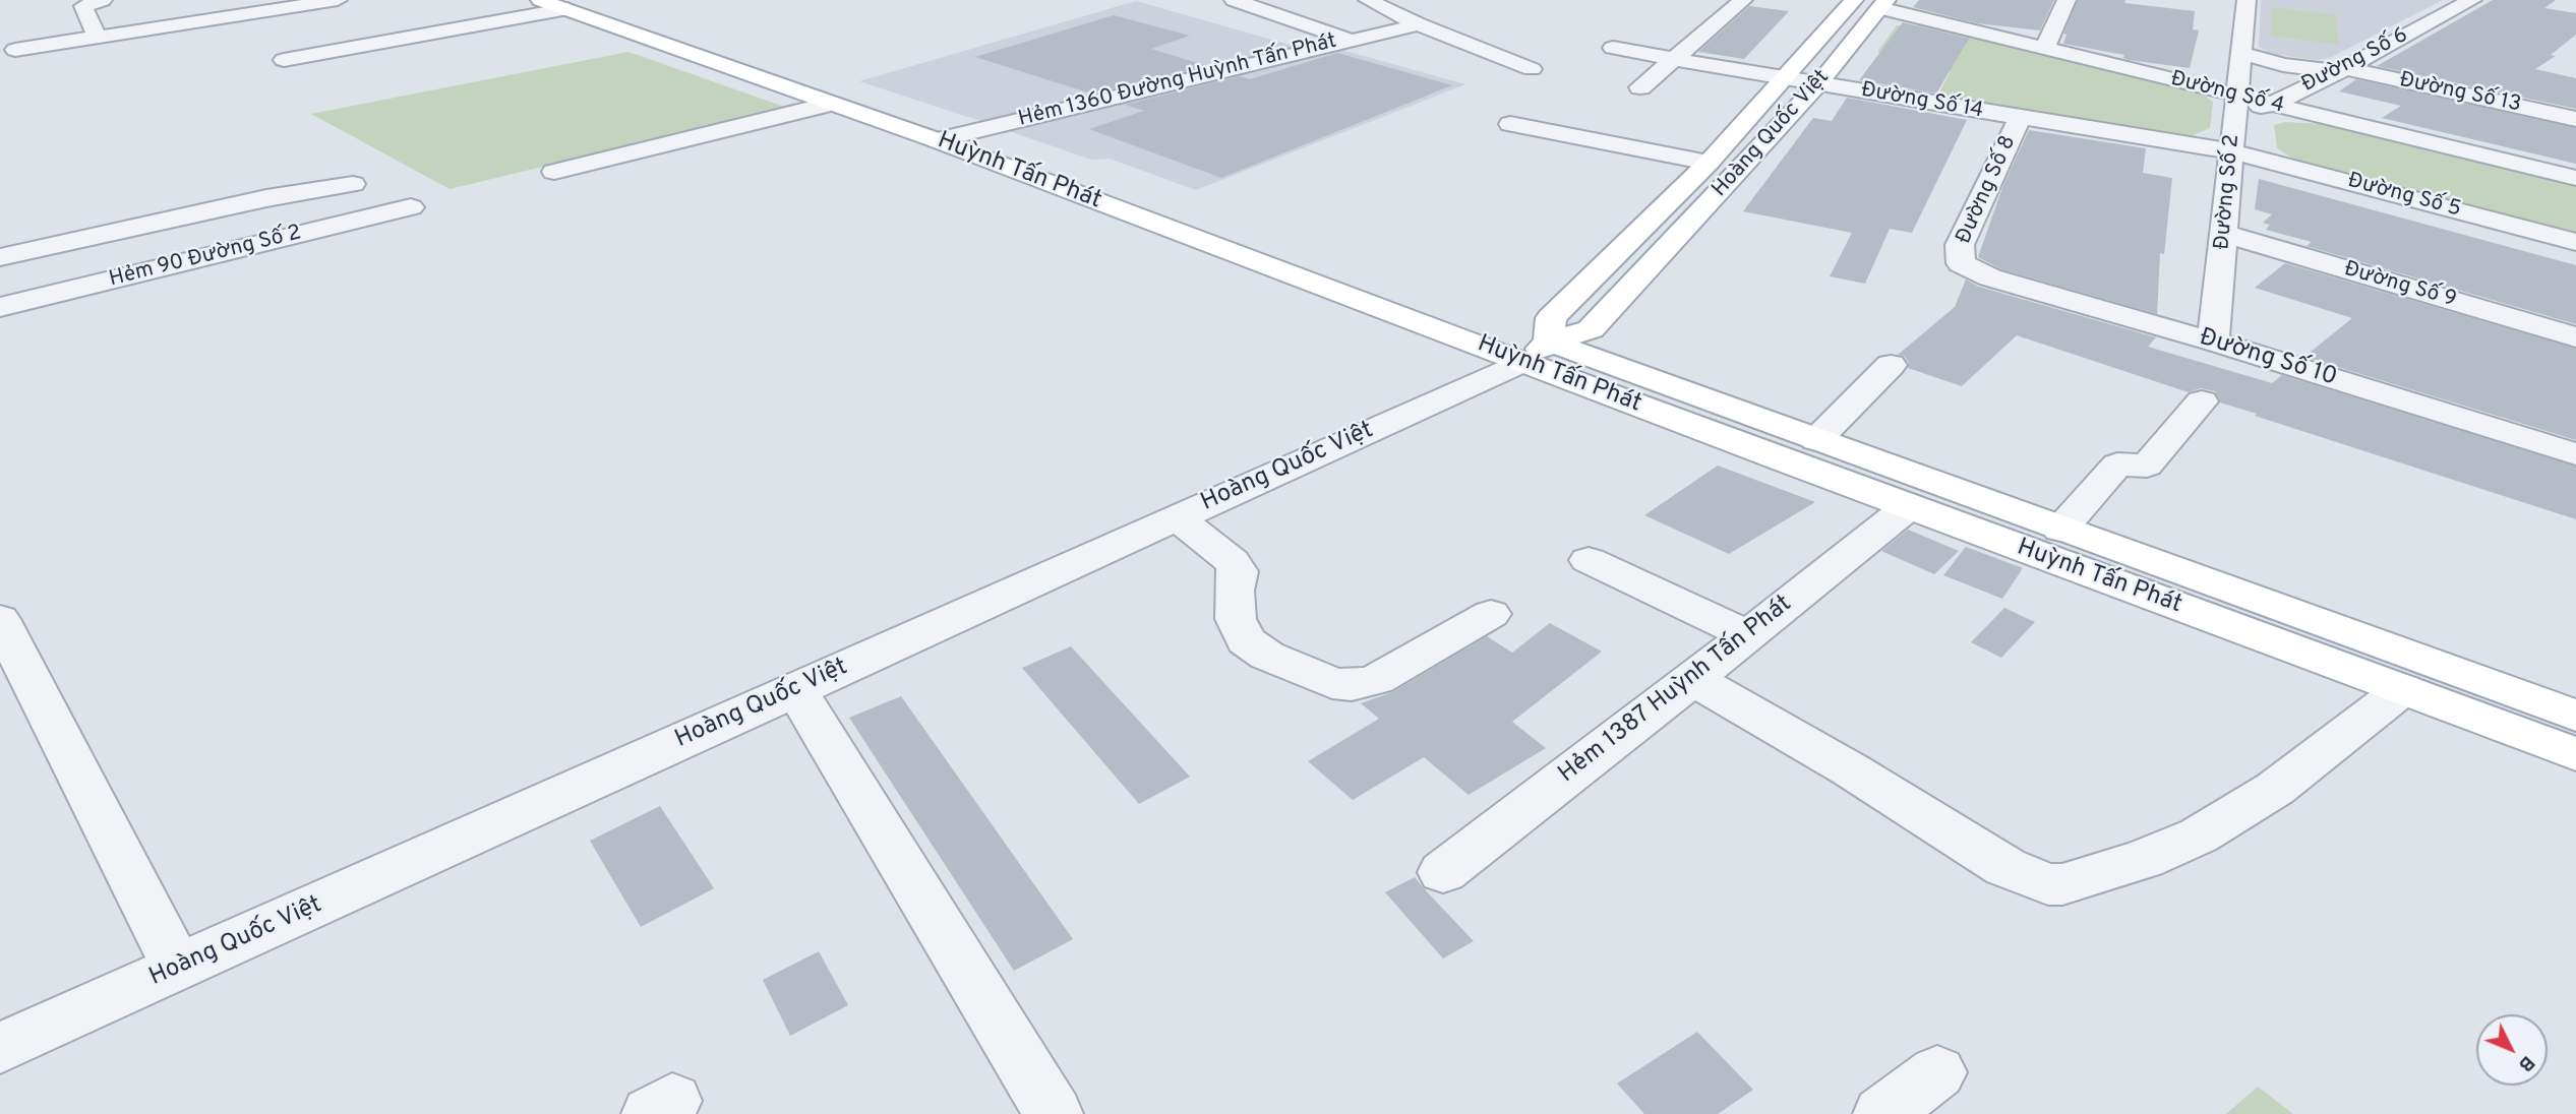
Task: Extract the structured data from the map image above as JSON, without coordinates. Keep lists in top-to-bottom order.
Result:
{
  "streets": {
    "main road": ["Hoàng Quốc Việt", "Huỳnh Tấn Phát"],
    "street": [
      "Đường Số 6",
      "Hẻm 1360 Đường Huỳnh Tấn Phát",
      "Đường Số 4",
      "Đường Số 13",
      "Đường Số 14",
      "Đường Số 8",
      "Đường Số 2",
      "Đường Số 5",
      "Hẻm 90 Đường Số 2",
      "Đường Số 9",
      "Đường Số 10",
      "Hẻm 1387 Huỳnh Tấn Phát"
    ]
  },
  "crossings": [
    ["Đường Số 6", "Đường Số 4"],
    ["Đường Số 6", "Đường Số 13"],
    ["Hẻm 1360 Đường Huỳnh Tấn Phát", "Huỳnh Tấn Phát"],
    ["Đường Số 4", "Hoàng Quốc Việt"],
    ["Đường Số 4", "Đường Số 2"],
    ["Đường Số 13", "Đường Số 2"],
    ["Đường Số 14", "Hoàng Quốc Việt"],
    ["Đường Số 14", "Đường Số 8"],
    ["Đường Số 14", "Đường Số 2"],
    ["Đường Số 14", "Đường Số 5"],
    ["Hoàng Quốc Việt", "Huỳnh Tấn Phát"],
    ["Huỳnh Tấn Phát", "Hẻm 1387 Huỳnh Tấn Phát"],
    ["Đường Số 8", "Đường Số 10"],
    ["Đường Số 2", "Đường Số 5"],
    ["Đường Số 2", "Đường Số 9"],
    ["Đường Số 2", "Đường Số 10"]
  ],
  "north": "bottom right"
}
